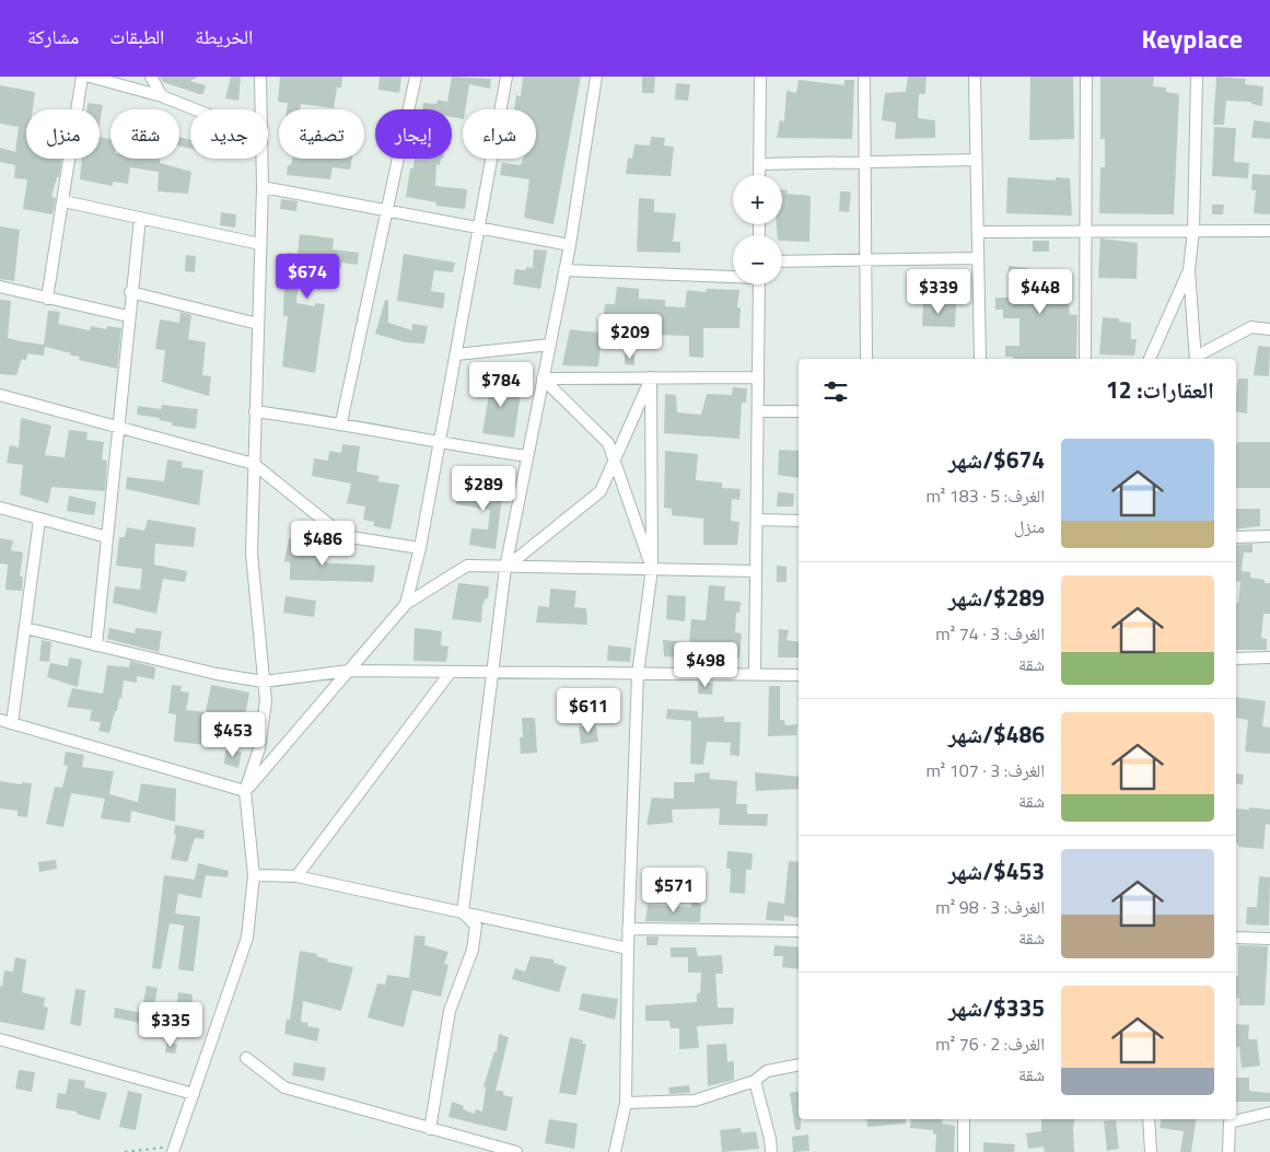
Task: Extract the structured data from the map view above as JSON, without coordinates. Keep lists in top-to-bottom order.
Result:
{
  "page": {
    "header": "Keyplace",
    "nav": ["الخريطة", "الطبقات", "مشاركة"],
    "chip": [
      "شراء",
      "إيجار",
      "تصفية",
      "جديد",
      "شقة",
      "منزل"
    ],
    "map_buttons": ["+", "−"],
    "price": [
      "$674",
      "$339",
      "$448",
      "$209",
      "$784",
      "$289",
      "$486",
      "$498",
      "$611",
      "$453",
      "$571",
      "$335"
    ],
    "heading": "العقارات: 12",
    "list": [
      {
        "name": "$674/شهر",
        "note": "الغرف: 5 · 183 m² · منزل"
      },
      {
        "name": "$289/شهر",
        "note": "الغرف: 3 · 74 m² · شقة"
      },
      {
        "name": "$486/شهر",
        "note": "الغرف: 3 · 107 m² · شقة"
      },
      {
        "name": "$453/شهر",
        "note": "الغرف: 3 · 98 m² · شقة"
      },
      {
        "name": "$335/شهر",
        "note": "الغرف: 2 · 76 m² · شقة"
      }
    ]
  }
}
